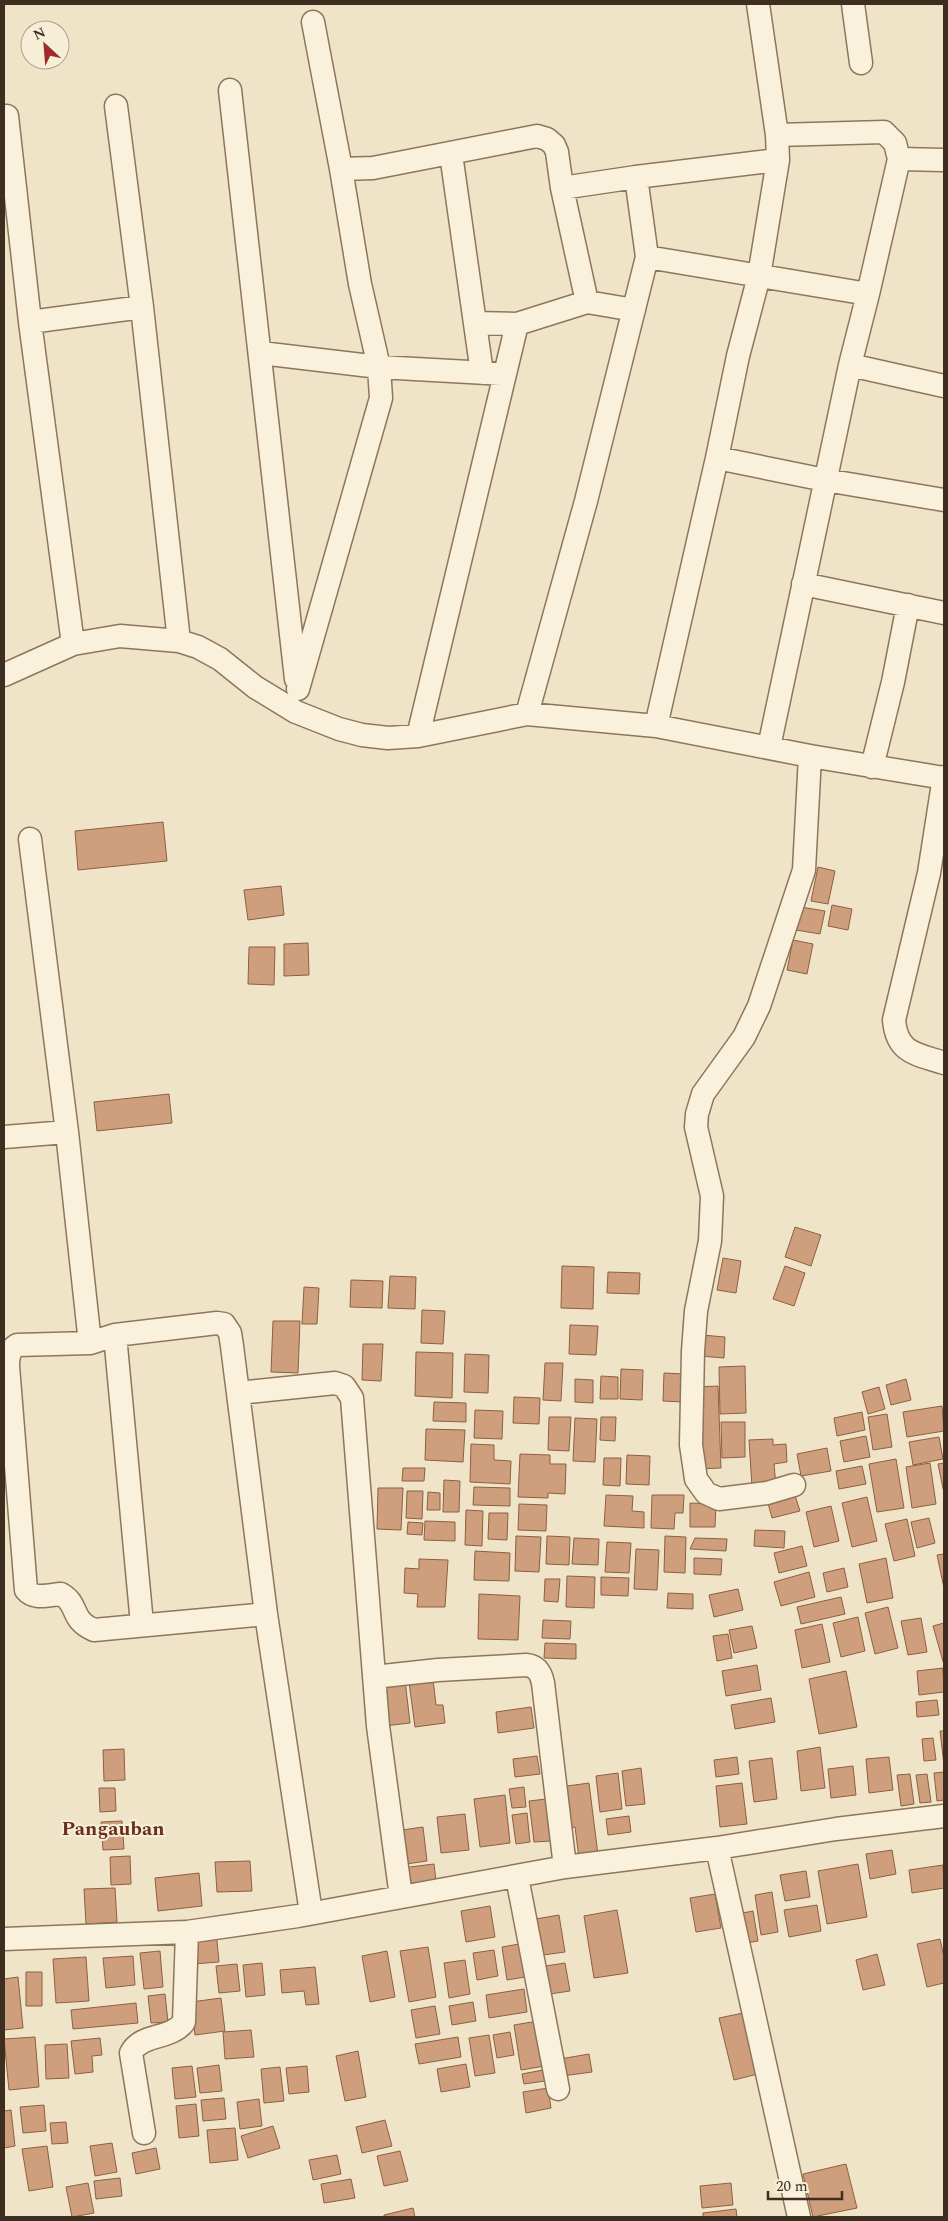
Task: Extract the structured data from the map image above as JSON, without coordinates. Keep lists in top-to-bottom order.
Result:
{
  "districts": ["Pangauban"],
  "scale_bar": "20 m",
  "north": "top left"
}
